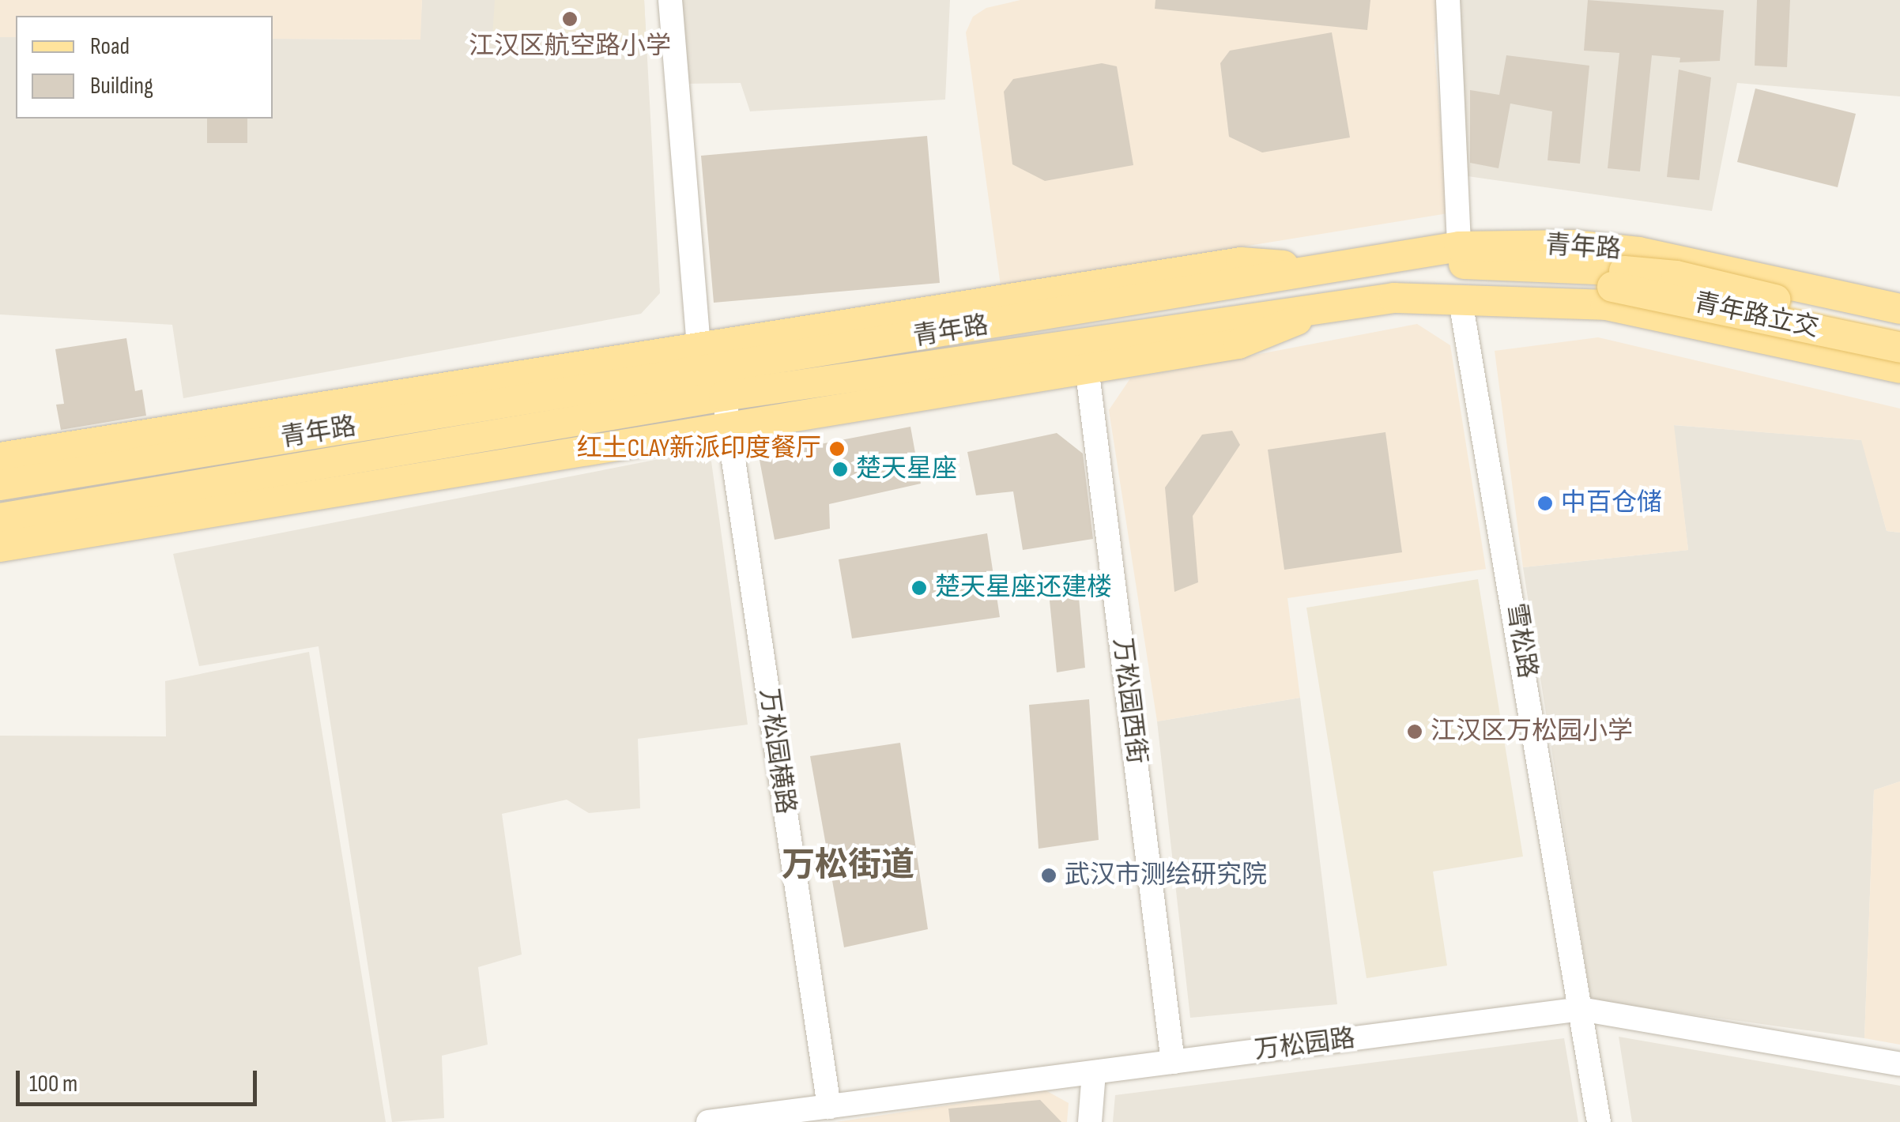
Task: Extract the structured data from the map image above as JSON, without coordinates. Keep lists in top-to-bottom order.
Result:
{
  "streets": {
    "main road": ["青年路", "青年路立交"],
    "street": [
      "雪松路",
      "万松园西街",
      "万松园横路",
      "万松园路"
    ]
  },
  "crossings": [
    ["青年路", "雪松路"],
    ["青年路", "万松园西街"],
    ["青年路", "万松园横路"],
    ["雪松路", "万松园路"],
    ["万松园西街", "万松园路"],
    ["万松园横路", "万松园路"]
  ],
  "districts": ["万松街道"],
  "places": [
    "江汉区航空路小学",
    "红土CLAY新派印度餐厅",
    "楚天星座",
    "中百仓储",
    "楚天星座还建楼",
    "江汉区万松园小学",
    "武汉市测绘研究院"
  ],
  "legend": ["Road", "Building"],
  "scale_bar": "100 m"
}
